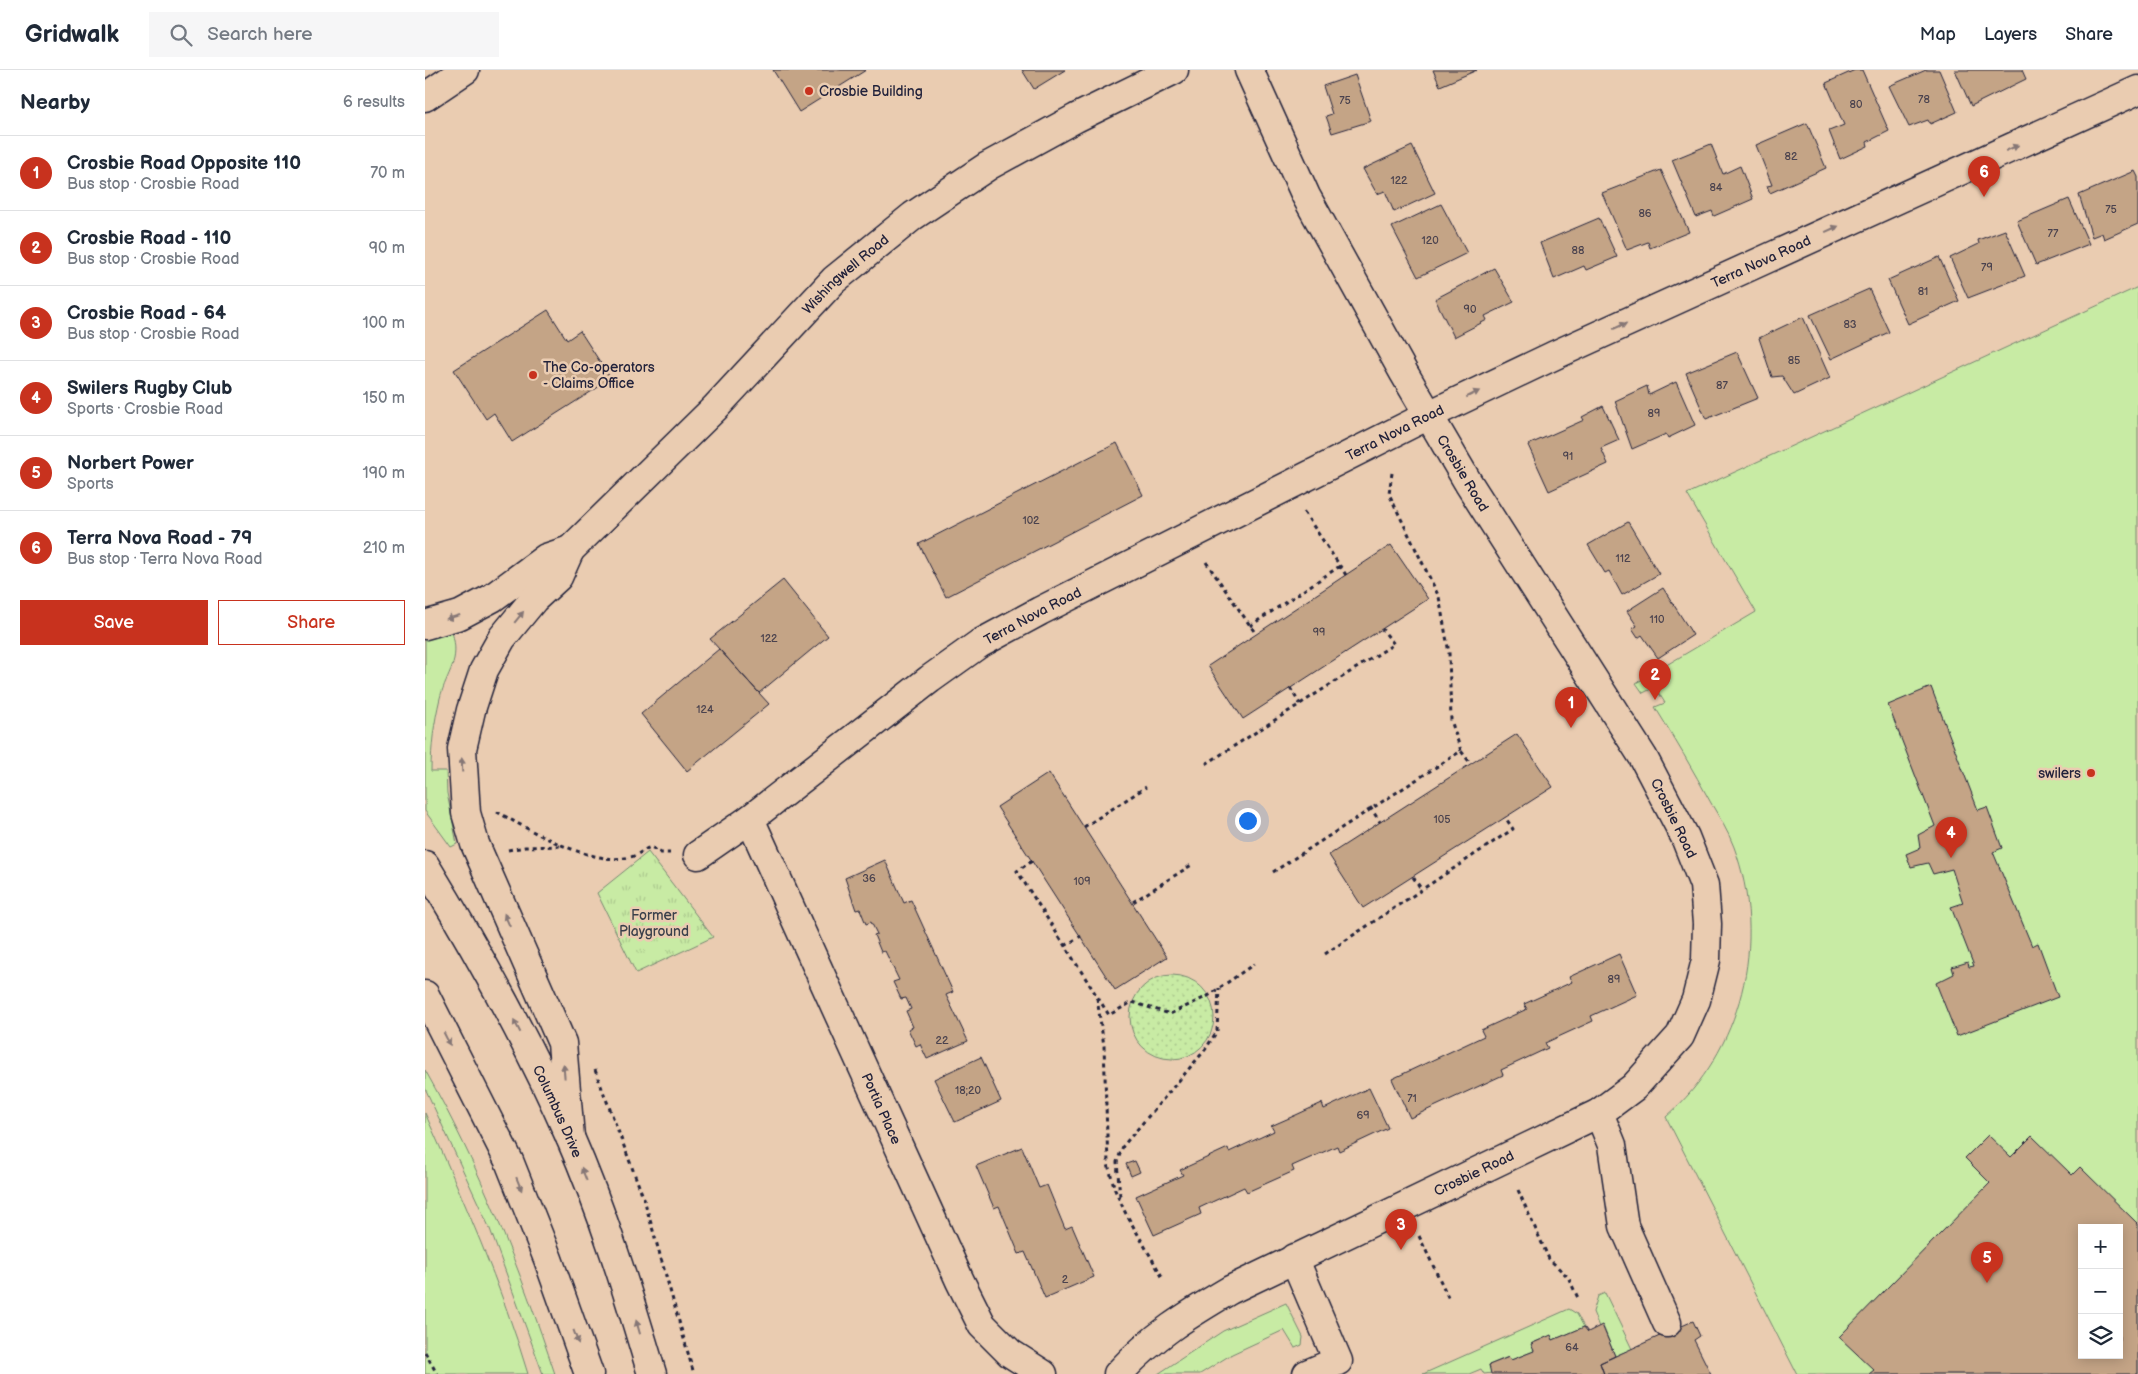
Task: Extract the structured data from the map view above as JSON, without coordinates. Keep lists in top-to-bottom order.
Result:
{
  "streets": {
    "street": [
      "Terra Nova Road",
      "Wishingwell Road",
      "Crosbie Road",
      "Portia Place",
      "Columbus Drive"
    ]
  },
  "crossings": [
    ["Terra Nova Road", "Crosbie Road"],
    ["Terra Nova Road", "Portia Place"]
  ],
  "one_way": ["Terra Nova Road"],
  "parks": ["Former Playground"],
  "places": ["Crosbie Building", "The Co-operators - Claims Office", "swilers"],
  "house_numbers": [
    "78",
    "75",
    "80",
    "82",
    "122",
    "84",
    "75",
    "86",
    "77",
    "120",
    "88",
    "79",
    "81",
    "90",
    "83",
    "85",
    "87",
    "89",
    "91",
    "102",
    "112",
    "110",
    "99",
    "122",
    "124",
    "105",
    "36",
    "109",
    "89",
    "22",
    "18;20",
    "71",
    "69",
    "2",
    "64"
  ],
  "page": {
    "header": "Gridwalk",
    "search": "Search here",
    "nav": ["Map", "Layers", "Share"],
    "heading": ["Nearby", "6 results"],
    "list": [
      {
        "mark": "1",
        "name": "Crosbie Road Opposite 110",
        "note": "Bus stop · Crosbie Road",
        "value": "70 m"
      },
      {
        "mark": "2",
        "name": "Crosbie Road - 110",
        "note": "Bus stop · Crosbie Road",
        "value": "90 m"
      },
      {
        "mark": "3",
        "name": "Crosbie Road - 64",
        "note": "Bus stop · Crosbie Road",
        "value": "100 m"
      },
      {
        "mark": "4",
        "name": "Swilers Rugby Club",
        "note": "Sports · Crosbie Road",
        "value": "150 m"
      },
      {
        "mark": "5",
        "name": "Norbert Power",
        "note": "Sports",
        "value": "190 m"
      },
      {
        "mark": "6",
        "name": "Terra Nova Road - 79",
        "note": "Bus stop · Terra Nova Road",
        "value": "210 m"
      }
    ],
    "pins": [
      "6",
      "2",
      "1",
      "4",
      "3",
      "5"
    ],
    "buttons": ["Save", "Share"],
    "map_buttons": ["+", "−"]
  }
}
